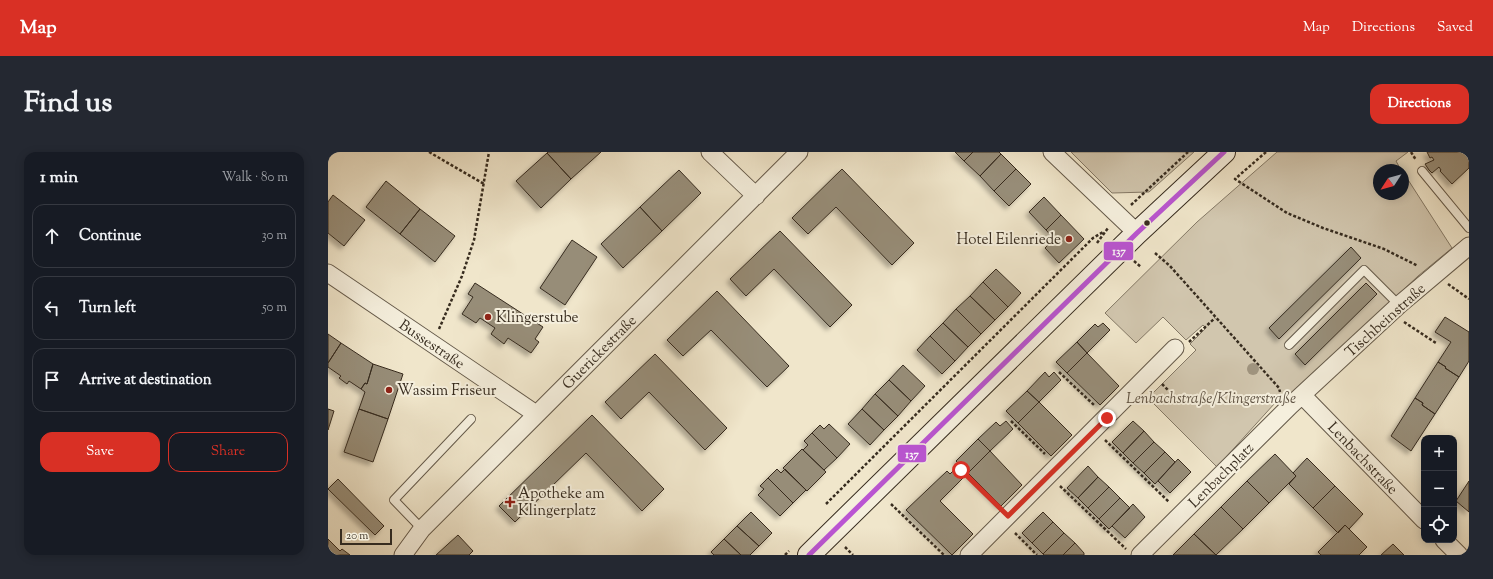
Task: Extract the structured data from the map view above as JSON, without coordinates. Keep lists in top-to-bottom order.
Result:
{
  "streets": {
    "street": [
      "Tischbeinstraße",
      "Bussestraße",
      "Guerickestraße",
      "Lenbachstraße",
      "Lenbachplatz"
    ]
  },
  "crossings": [
    ["Tischbeinstraße", "Lenbachstraße"],
    ["Tischbeinstraße", "Lenbachplatz"],
    ["Bussestraße", "Guerickestraße"],
    ["Lenbachstraße", "Lenbachplatz"]
  ],
  "parks": ["Lenbachstraße/Klingerstraße"],
  "places": {
    "other": ["Hotel Eilenriede", "Klingerstube", "Wassim Friseur"],
    "health": ["Apotheke am Klingerplatz"]
  },
  "lines": ["transit line 137"],
  "scale_bar": "20 m",
  "north": "bottom left",
  "page": {
    "header": "Map",
    "nav": ["Map", "Directions", "Saved"],
    "title": "Find us",
    "buttons": [
      "Directions",
      ["Save", "Share"]
    ],
    "heading": ["1 min", "Walk · 80 m"],
    "list": [
      ["Continue", "30 m"],
      ["Turn left", "50 m"],
      "Arrive at destination"
    ],
    "map_buttons": ["+", "−"],
    "scale": "20 m"
  }
}
